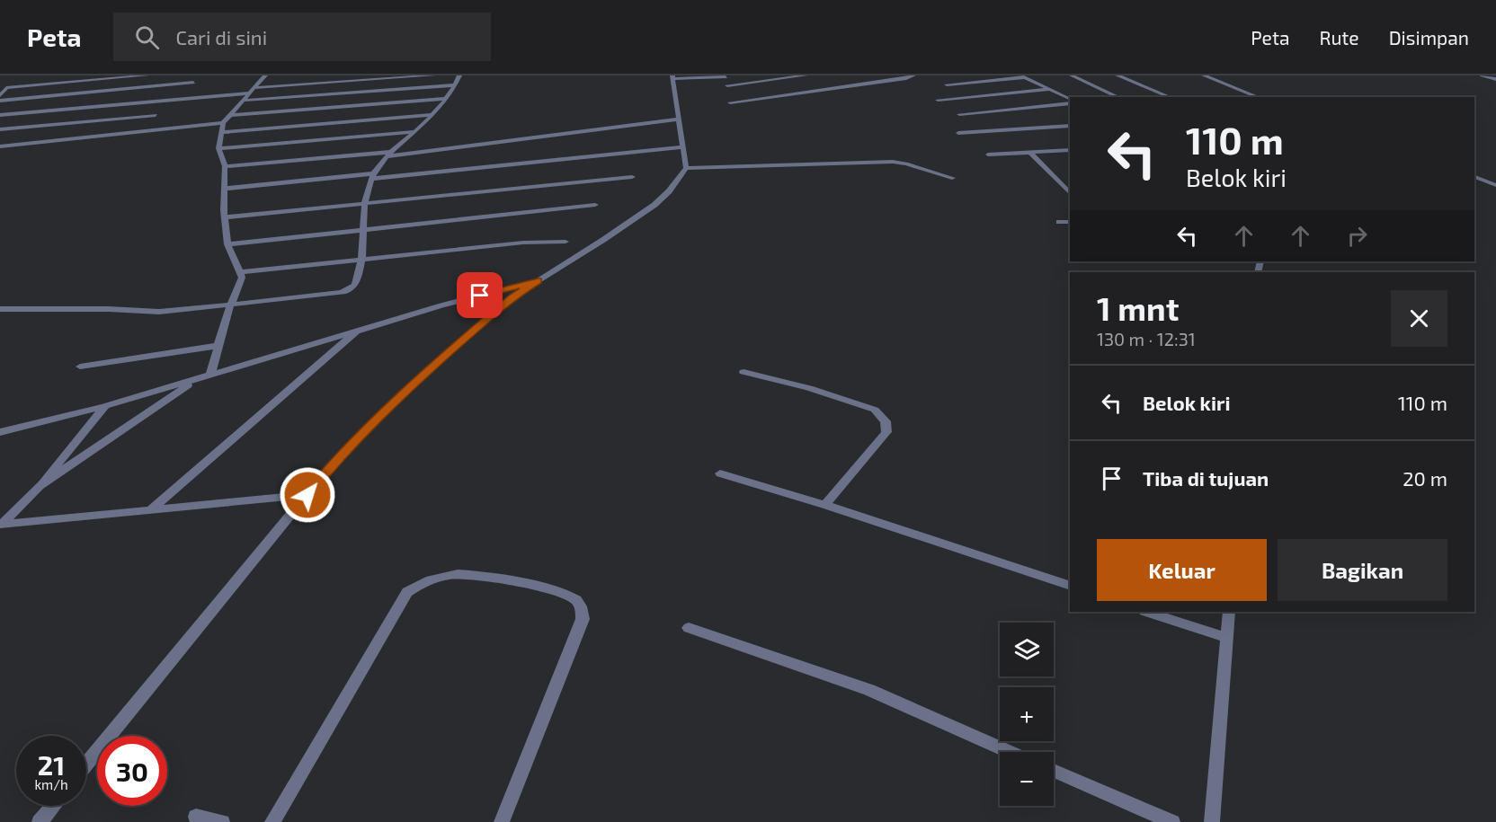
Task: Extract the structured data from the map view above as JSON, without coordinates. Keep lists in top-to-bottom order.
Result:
{
  "page": {
    "header": "Peta",
    "search": "Cari di sini",
    "nav": ["Peta", "Rute", "Disimpan"],
    "turn": ["110 m", "Belok kiri"],
    "heading": ["1 mnt", "130 m · 12:31"],
    "list": [
      {
        "name": "Belok kiri",
        "value": "110 m"
      },
      {
        "name": "Tiba di tujuan",
        "value": "20 m"
      }
    ],
    "buttons": ["Keluar", "Bagikan"],
    "map_buttons": ["+", "−"],
    "speed": "21 km/h",
    "limit": "30"
  }
}
